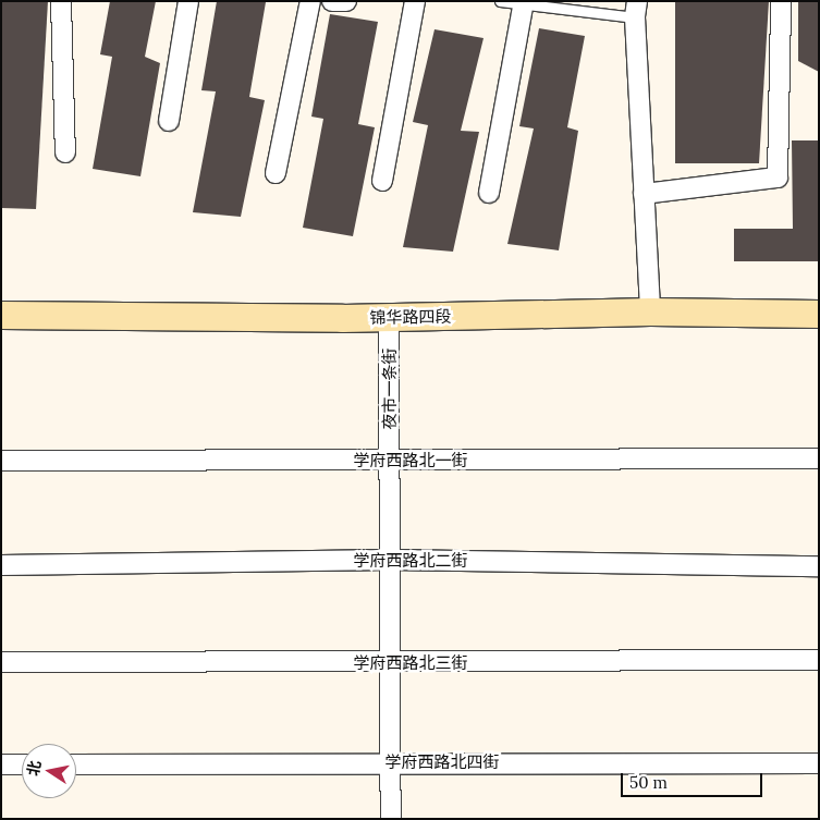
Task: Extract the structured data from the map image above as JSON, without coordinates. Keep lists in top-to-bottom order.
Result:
{
  "streets": {
    "main road": ["锦华路四段"],
    "street": [
      "夜市一条街",
      "学府西路北一街",
      "学府西路北二街",
      "学府西路北三街",
      "学府西路北四街"
    ]
  },
  "crossings": [
    ["锦华路四段", "夜市一条街"],
    ["夜市一条街", "学府西路北一街"],
    ["夜市一条街", "学府西路北二街"],
    ["夜市一条街", "学府西路北三街"],
    ["夜市一条街", "学府西路北四街"]
  ],
  "scale_bar": "50 m",
  "north": "left"
}
